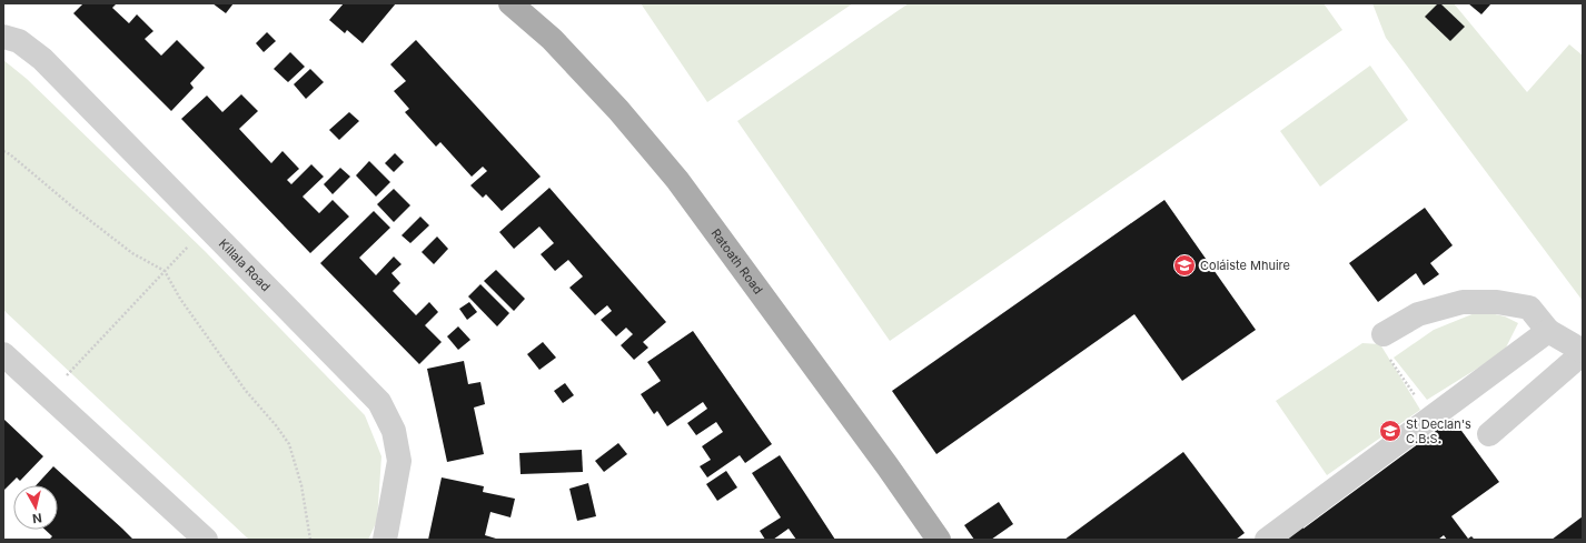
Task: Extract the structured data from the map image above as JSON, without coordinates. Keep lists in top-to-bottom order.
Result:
{
  "streets": {
    "main road": ["Ratoath Road"],
    "street": ["Killala Road"]
  },
  "places": {
    "school or university": ["Coláiste Mhuire", "St Declan's C.B.S."]
  },
  "north": "bottom"
}
